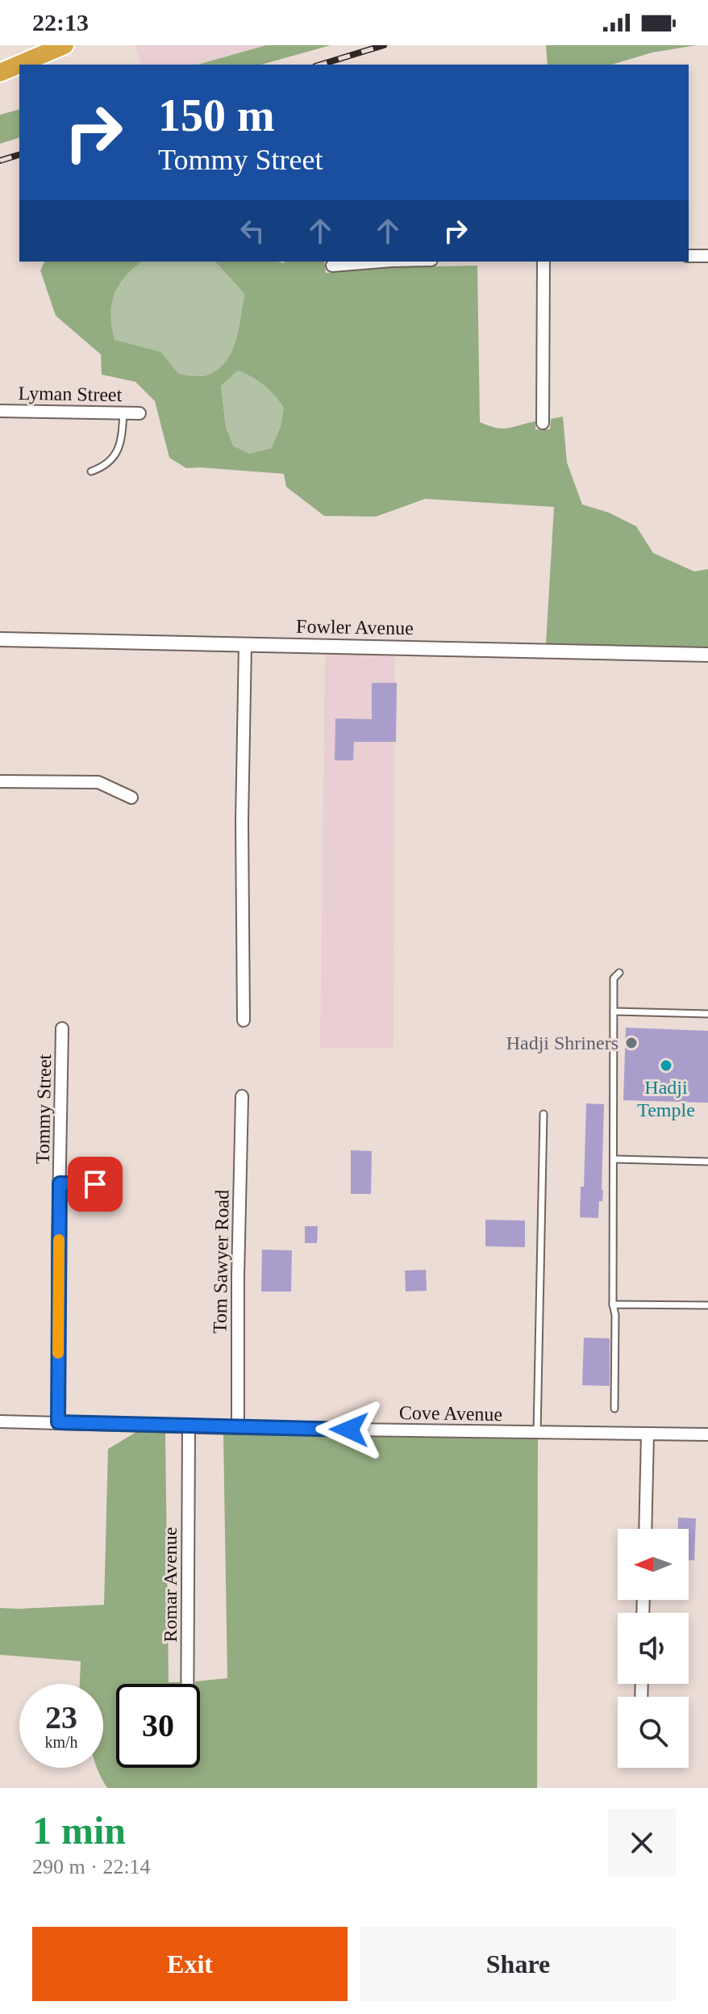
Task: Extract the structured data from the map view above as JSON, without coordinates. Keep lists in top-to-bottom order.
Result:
{
  "streets": {
    "street": [
      "Lyman Street",
      "Fowler Avenue",
      "Tommy Street",
      "Tom Sawyer Road",
      "Cove Avenue",
      "Romar Avenue"
    ]
  },
  "crossings": [
    ["Tommy Street", "Cove Avenue"],
    ["Tom Sawyer Road", "Cove Avenue"],
    ["Cove Avenue", "Romar Avenue"]
  ],
  "places": ["Hadji Shriners", "Hadji Temple"],
  "north": "left",
  "page": {
    "status": "22:13",
    "turn": ["150 m", "Tommy Street"],
    "speed": "23 km/h",
    "limit": "30",
    "heading": ["1 min", "290 m · 22:14"],
    "buttons": ["Exit", "Share"]
  }
}
